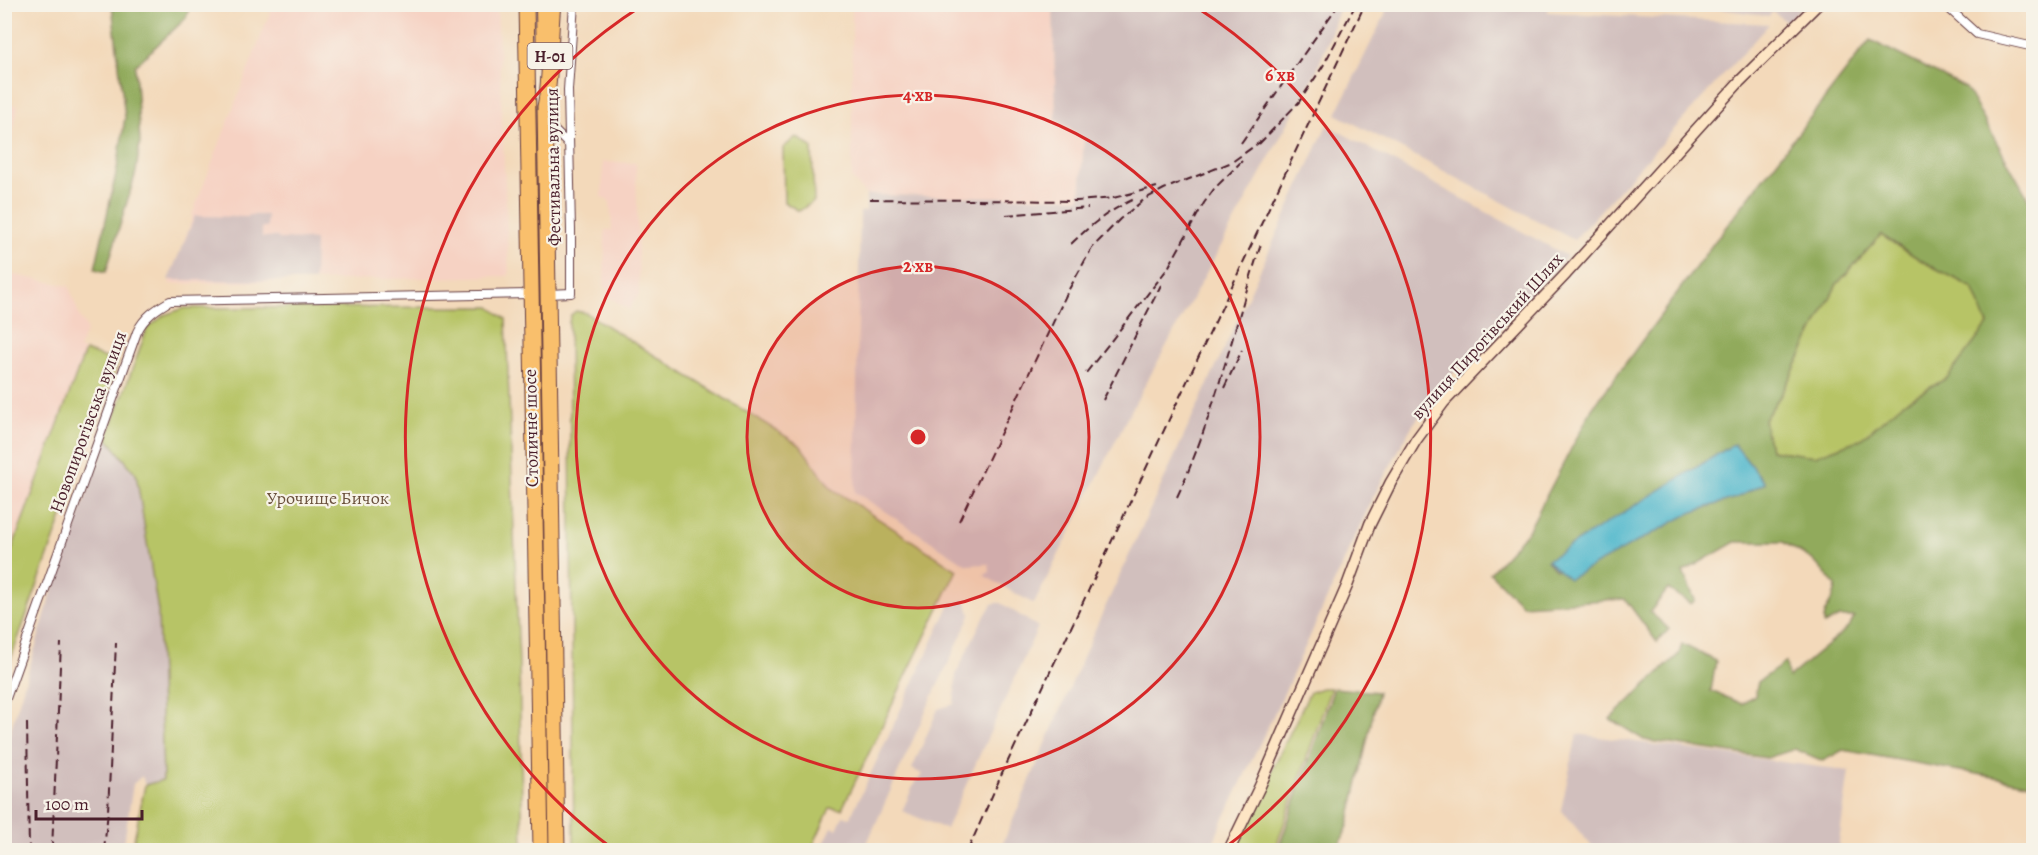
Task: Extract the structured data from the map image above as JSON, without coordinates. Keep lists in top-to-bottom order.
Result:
{
  "streets": {
    "highway": ["Н-01", "Столичне шосе"],
    "street": ["Фестивальна вулиця", "вулиця Пирогівський Шлях", "Новопирогівська вулиця"]
  },
  "crossings": [
    ["Н-01", "Столичне шосе"],
    ["Фестивальна вулиця", "Столичне шосе"],
    ["Новопирогівська вулиця", "Столичне шосе"]
  ],
  "parks": ["Урочище Бичок"],
  "scale_bar": "100 m",
  "rings": ["6 хв", "4 хв", "2 хв"]
}
